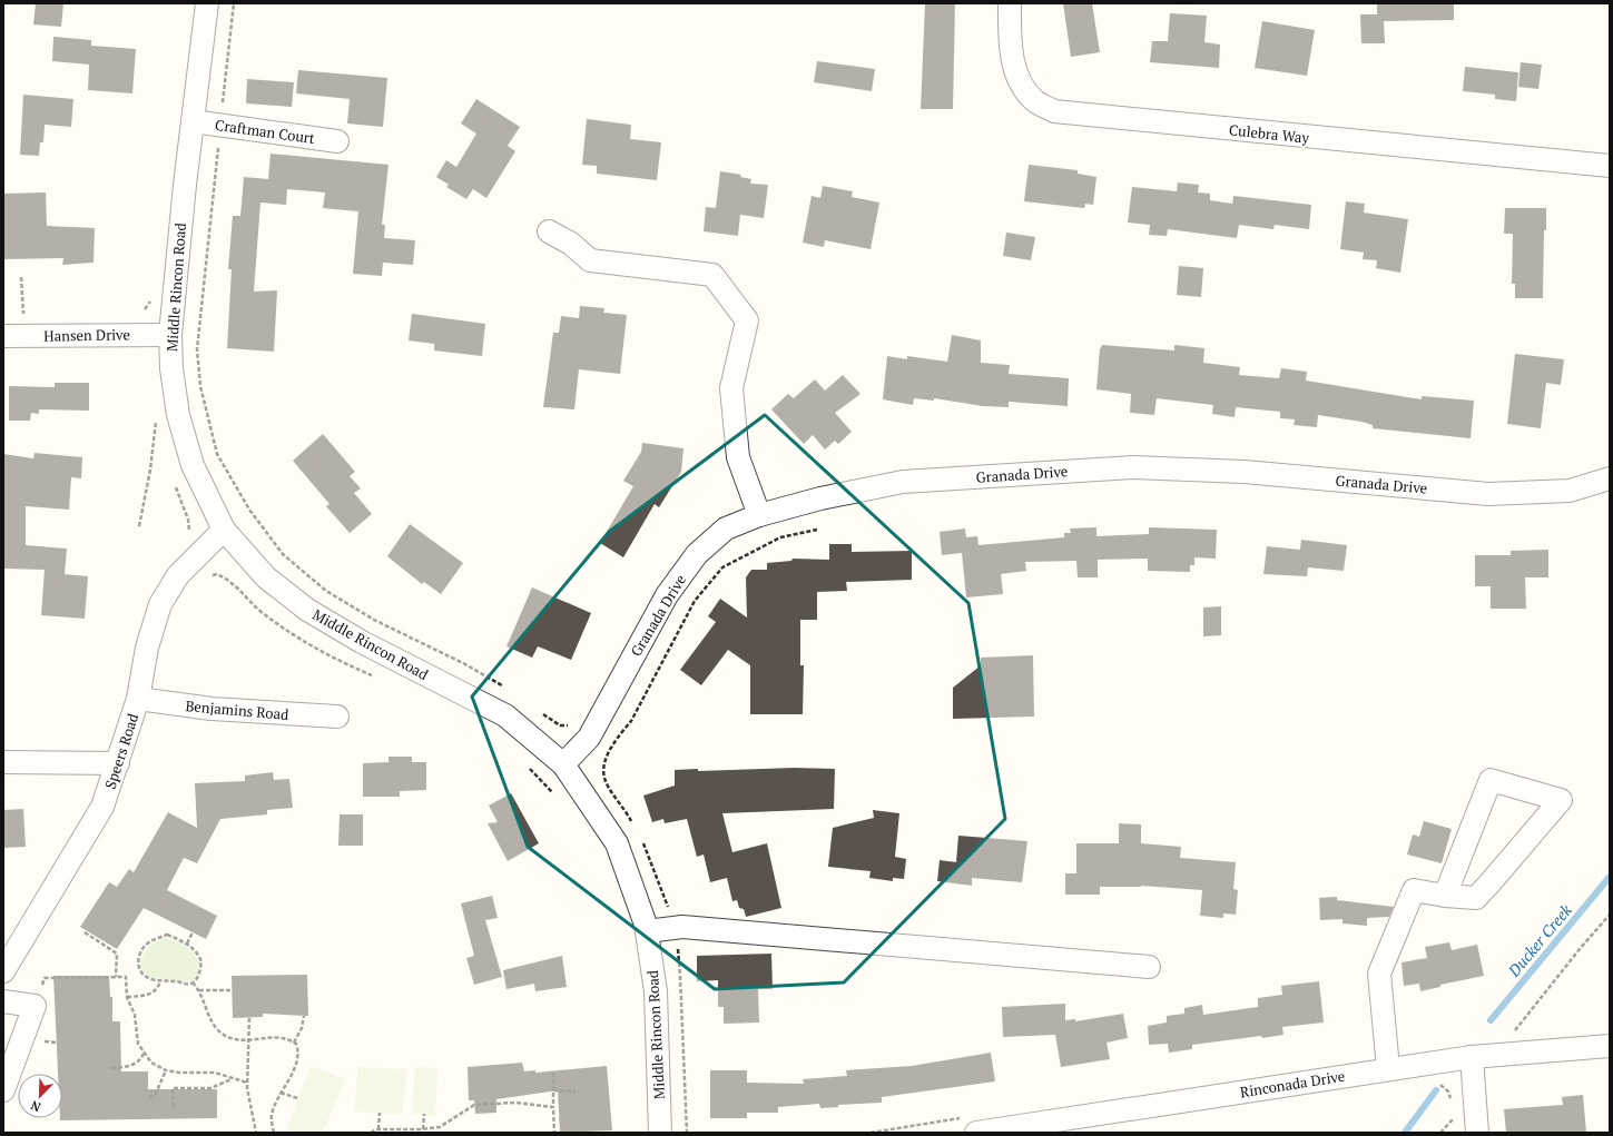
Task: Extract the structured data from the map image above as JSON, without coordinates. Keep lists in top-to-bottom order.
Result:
{
  "streets": {
    "street": [
      "Craftman Court",
      "Culebra Way",
      "Middle Rincon Road",
      "Hansen Drive",
      "Granada Drive",
      "Benjamins Road",
      "Speers Road",
      "Rinconada Drive"
    ]
  },
  "crossings": [
    ["Craftman Court", "Middle Rincon Road"],
    ["Middle Rincon Road", "Hansen Drive"],
    ["Middle Rincon Road", "Granada Drive"],
    ["Middle Rincon Road", "Speers Road"],
    ["Benjamins Road", "Speers Road"]
  ],
  "water": ["Ducker Creek"],
  "north": "bottom left"
}
